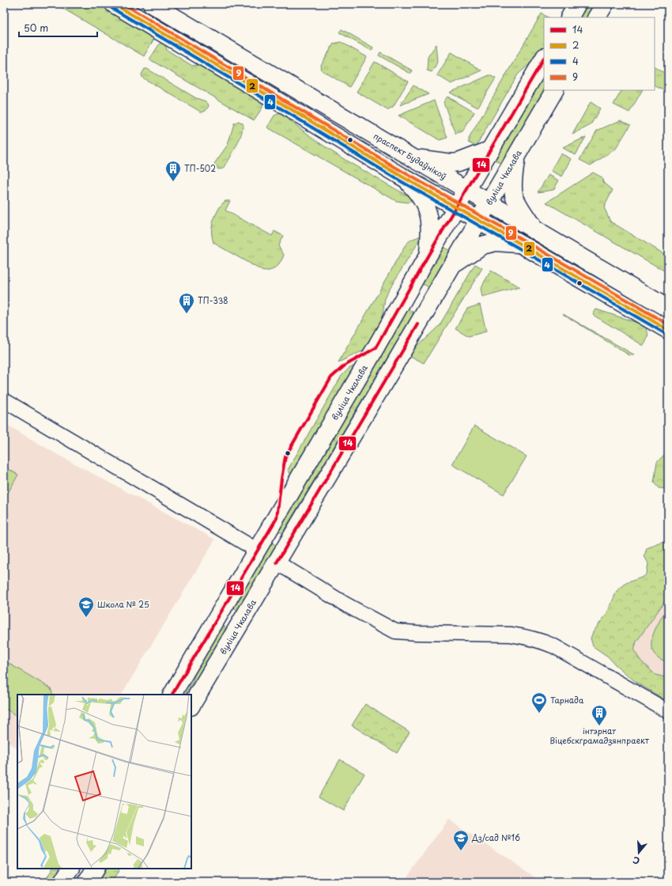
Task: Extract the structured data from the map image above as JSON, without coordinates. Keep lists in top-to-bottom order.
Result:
{
  "streets": {
    "main road": ["праспект Будаўнікоў", "вуліца Чкалава"]
  },
  "crossings": [
    ["праспект Будаўнікоў", "вуліца Чкалава"]
  ],
  "places": {
    "building": ["ТП-502", "ТП-338", "інтэрнат Віцебскграмадзянпраект"],
    "school or university": ["Школа № 25", "Дз/сад №16"],
    "sports": ["Тарнада"]
  },
  "lines": [
    "transit line 2",
    "transit line 9",
    "transit line 4",
    "transit line 14"
  ],
  "legend": [
    "14",
    "2",
    "4",
    "9"
  ],
  "scale_bar": "50 m",
  "north": "bottom"
}
